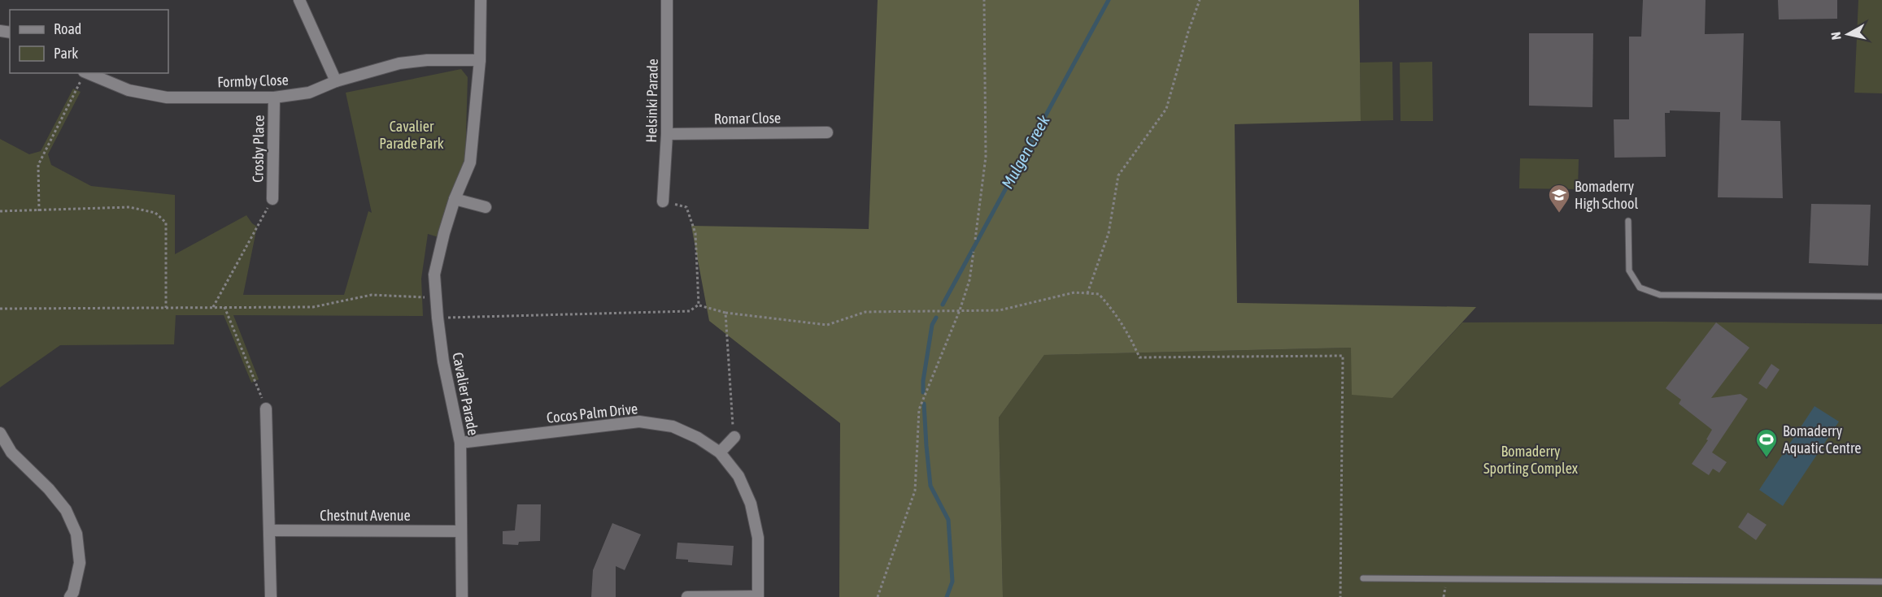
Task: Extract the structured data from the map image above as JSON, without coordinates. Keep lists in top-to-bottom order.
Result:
{
  "streets": {
    "street": [
      "Formby Close",
      "Helsinki Parade",
      "Romar Close",
      "Crosby Place",
      "Cavalier Parade",
      "Cocos Palm Drive",
      "Chestnut Avenue"
    ]
  },
  "crossings": [
    ["Formby Close", "Crosby Place"],
    ["Formby Close", "Cavalier Parade"],
    ["Helsinki Parade", "Romar Close"],
    ["Cavalier Parade", "Cocos Palm Drive"],
    ["Cavalier Parade", "Chestnut Avenue"]
  ],
  "water": ["Mulgen Creek"],
  "parks": ["Cavalier Parade Park", "Bomaderry Sporting Complex"],
  "places": {
    "school or university": ["Bomaderry High School"],
    "sports": ["Bomaderry Aquatic Centre"]
  },
  "legend": ["Road", "Park"],
  "north": "left"
}
